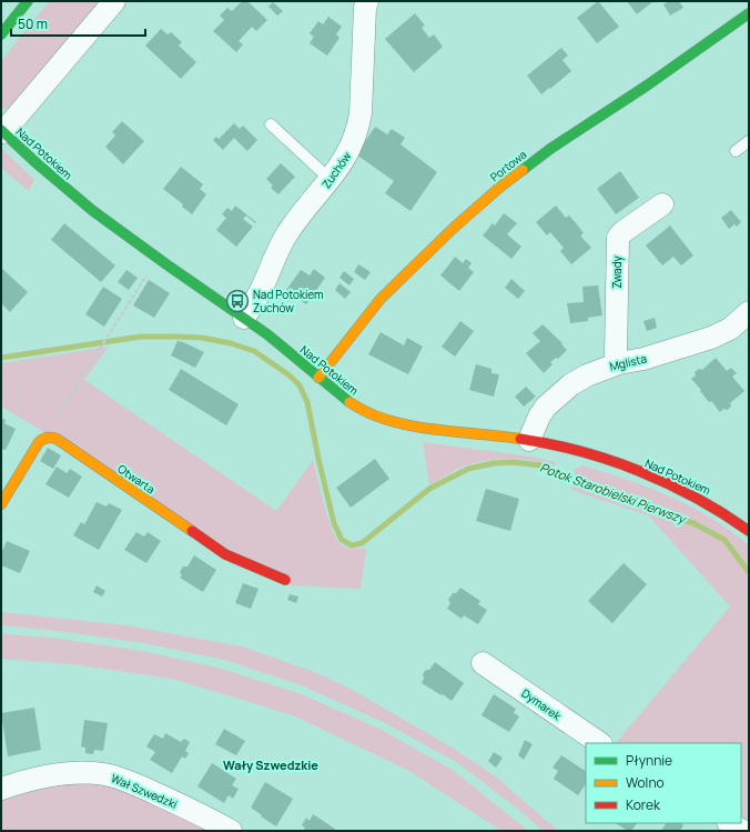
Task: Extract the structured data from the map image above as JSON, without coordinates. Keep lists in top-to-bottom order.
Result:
{
  "streets": {
    "street": [
      "Nad Potokiem",
      "Portowa",
      "Zuchów",
      "Zwady",
      "Mglista",
      "Otwarta",
      "Dymarek",
      "Wał Szwedzki"
    ]
  },
  "crossings": [
    ["Nad Potokiem", "Portowa"],
    ["Nad Potokiem", "Zuchów"],
    ["Nad Potokiem", "Mglista"],
    ["Zwady", "Mglista"]
  ],
  "districts": ["Wały Szwedzkie"],
  "water": ["Potok Starobielski Pierwszy"],
  "places": {
    "bus stop": ["Nad Potokiem Zuchów"]
  },
  "legend": ["Płynnie", "Wolno", "Korek"],
  "scale_bar": "50 m"
}
